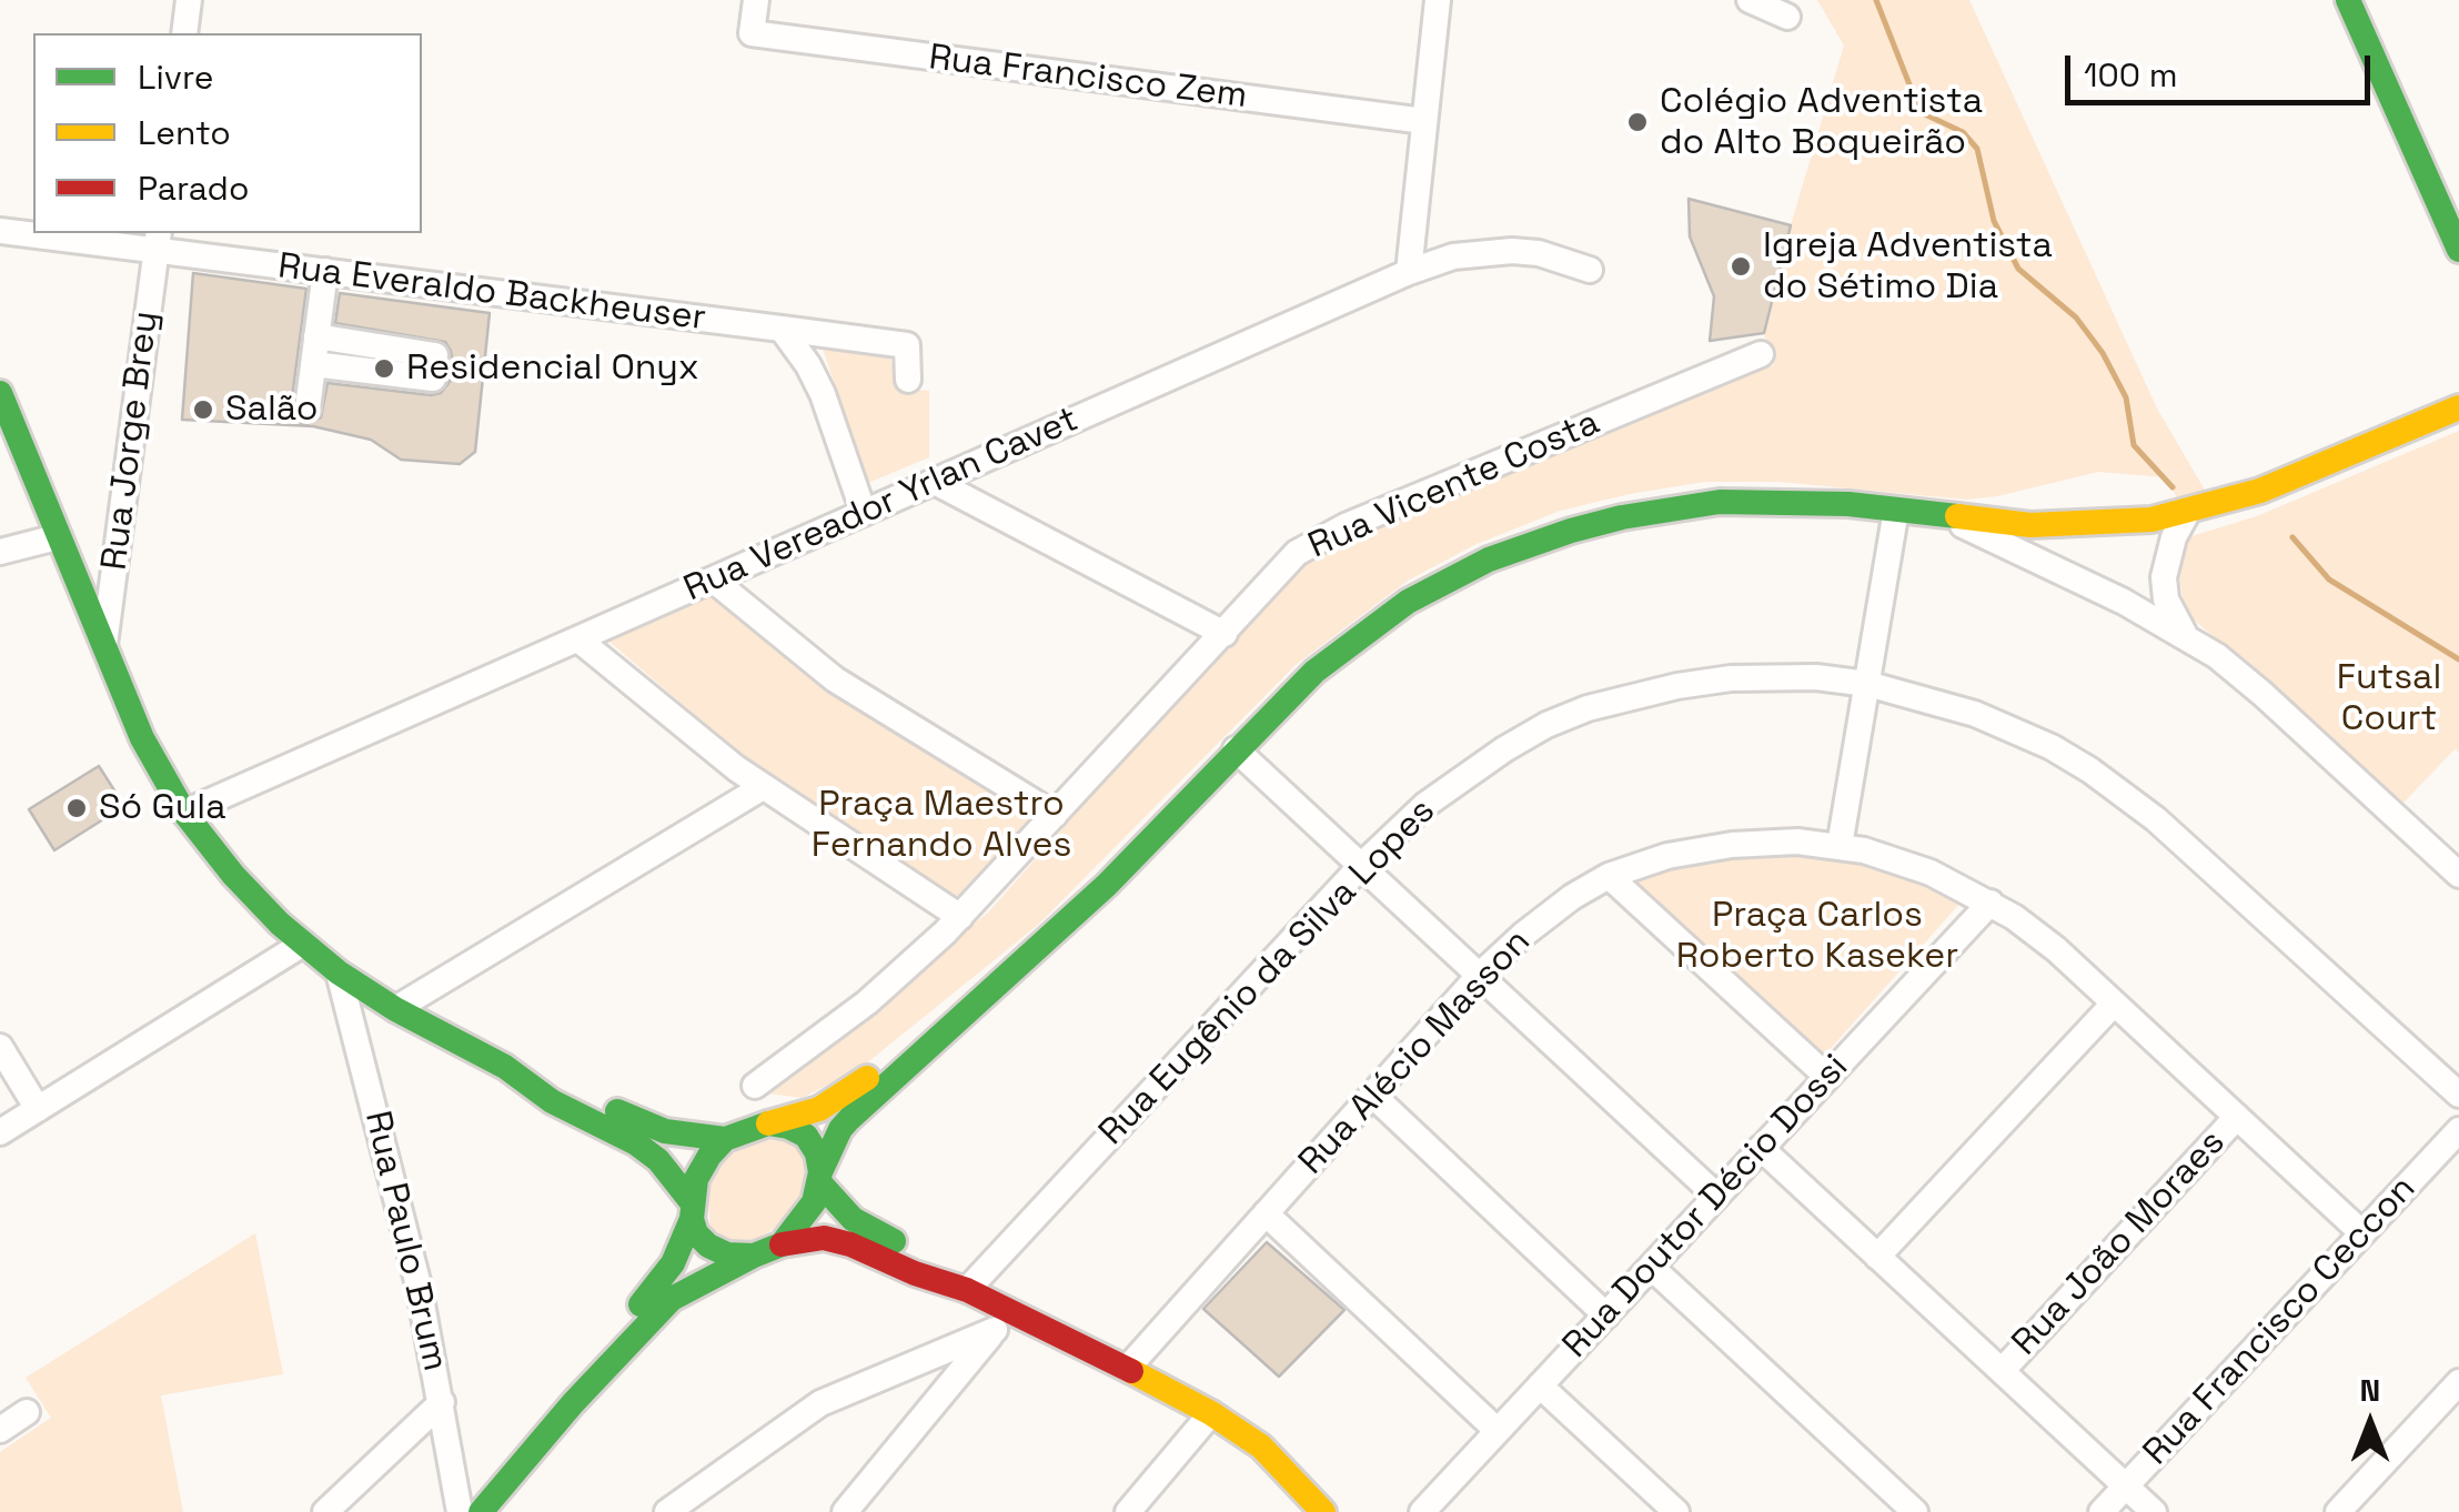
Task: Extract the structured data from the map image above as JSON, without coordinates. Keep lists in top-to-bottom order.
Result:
{
  "streets": {
    "street": [
      "Rua Francisco Zem",
      "Rua Everaldo Backheuser",
      "Rua Jorge Brey",
      "Rua Vicente Costa",
      "Rua Vereador Yrlan Cavet",
      "Rua Eugênio da Silva Lopes",
      "Rua Alécio Masson",
      "Rua Doutor Décio Dossi",
      "Rua Paulo Brum",
      "Rua João Moraes",
      "Rua Francisco Ceccon"
    ]
  },
  "crossings": [
    ["Rua Everaldo Backheuser", "Rua Jorge Brey"],
    ["Rua Alécio Masson", "Rua Doutor Décio Dossi"],
    ["Rua Alécio Masson", "Rua João Moraes"],
    ["Rua Alécio Masson", "Rua Francisco Ceccon"]
  ],
  "parks": ["Futsal Court", "Praça Maestro Fernando Alves", "Praça Carlos Roberto Kaseker"],
  "places": [
    "Colégio Adventista do Alto Boqueirão",
    "Igreja Adventista do Sétimo Dia",
    "Residencial Onyx",
    "Salão",
    "Só Gula"
  ],
  "legend": ["Livre", "Lento", "Parado"],
  "scale_bar": "100 m",
  "north": "top"
}
